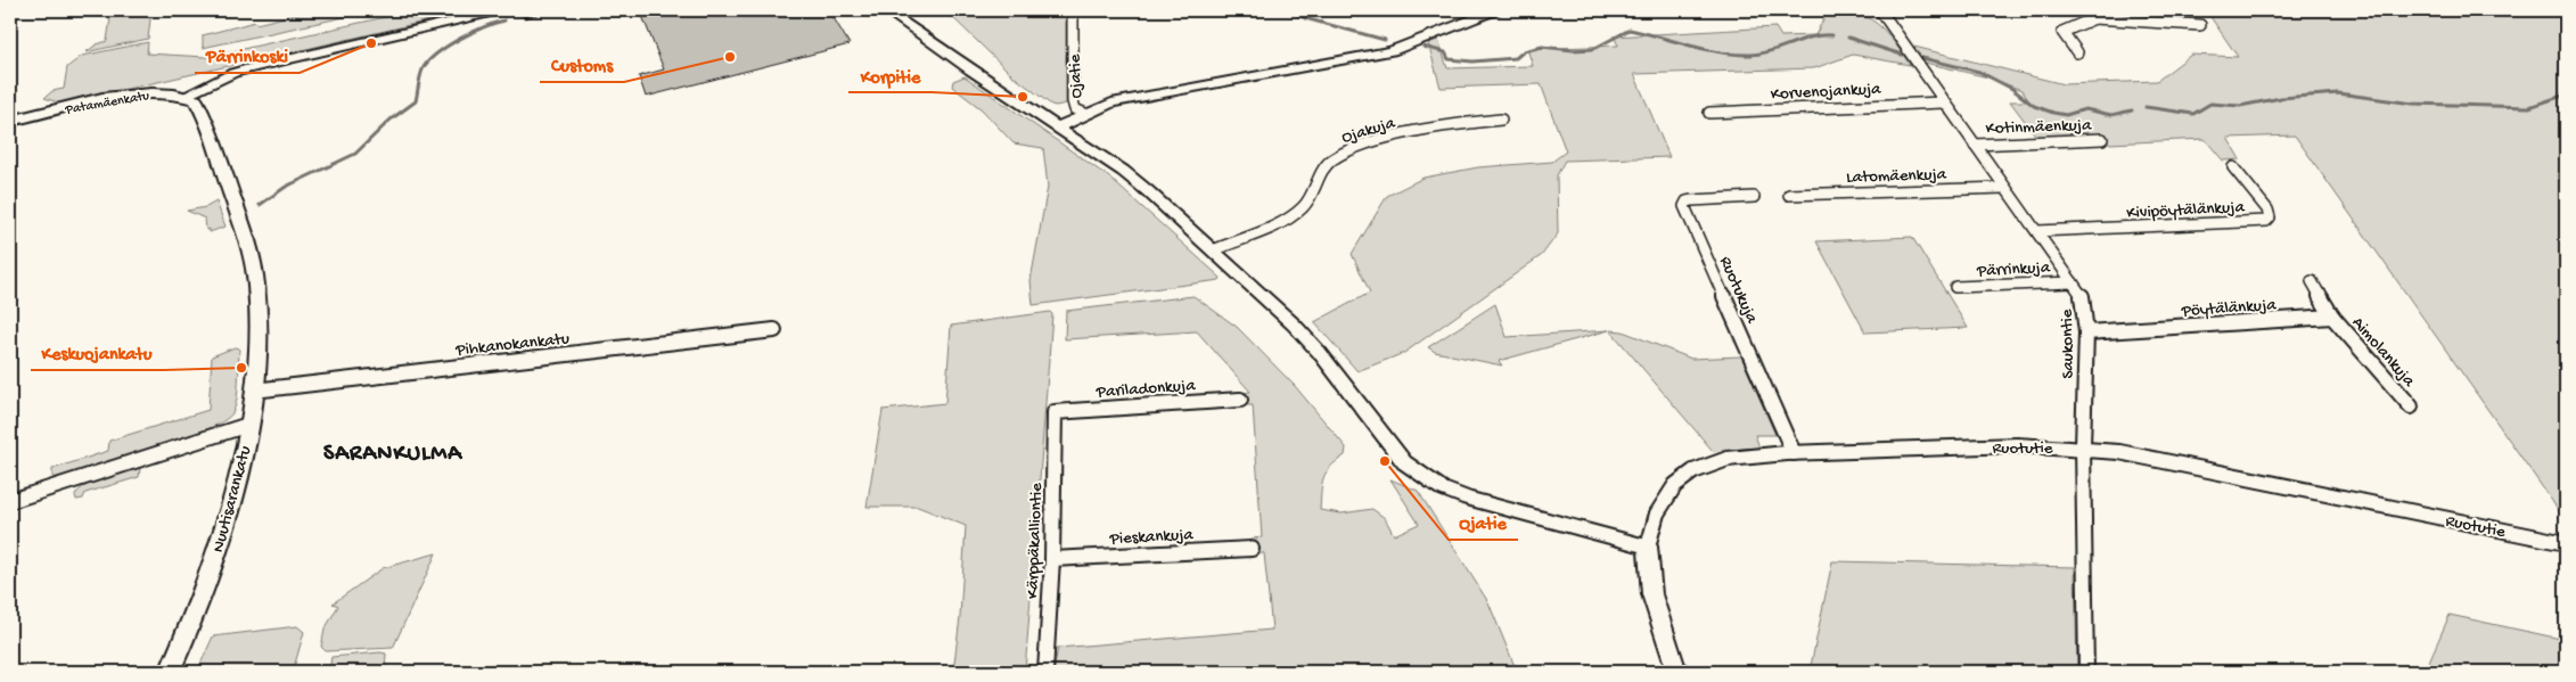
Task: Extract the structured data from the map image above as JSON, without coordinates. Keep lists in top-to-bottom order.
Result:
{
  "streets": {
    "main road": ["Patamäenkatu", "Nuutisarankatu"],
    "street": [
      "Ojatie",
      "Korvenojankuja",
      "Kotinmäenkuja",
      "Ojakuja",
      "Latomäenkuja",
      "Kivipöytälänkuja",
      "Pärrinkuja",
      "Ruotukuja",
      "Pöytälänkuja",
      "Pihkanokankatu",
      "Saukontie",
      "Aimolankuja",
      "Pariladonkuja",
      "Ruotutie",
      "Pieskankuja",
      "Kärppäkalliontie"
    ]
  },
  "crossings": [
    ["Korvenojankuja", "Saukontie"],
    ["Patamäenkatu", "Nuutisarankatu"],
    ["Kotinmäenkuja", "Saukontie"],
    ["Latomäenkuja", "Saukontie"],
    ["Kivipöytälänkuja", "Saukontie"],
    ["Pärrinkuja", "Saukontie"],
    ["Ruotukuja", "Ruotutie"],
    ["Pöytälänkuja", "Saukontie"],
    ["Pöytälänkuja", "Aimolankuja"],
    ["Pihkanokankatu", "Nuutisarankatu"],
    ["Saukontie", "Ruotutie"],
    ["Pariladonkuja", "Kärppäkalliontie"],
    ["Pieskankuja", "Kärppäkalliontie"]
  ],
  "districts": ["SARANKULMA"],
  "places": [
    "Pärrinkoski",
    "Customs",
    "Korpitie",
    "Keskuojankatu",
    "Ojatie"
  ]
}
